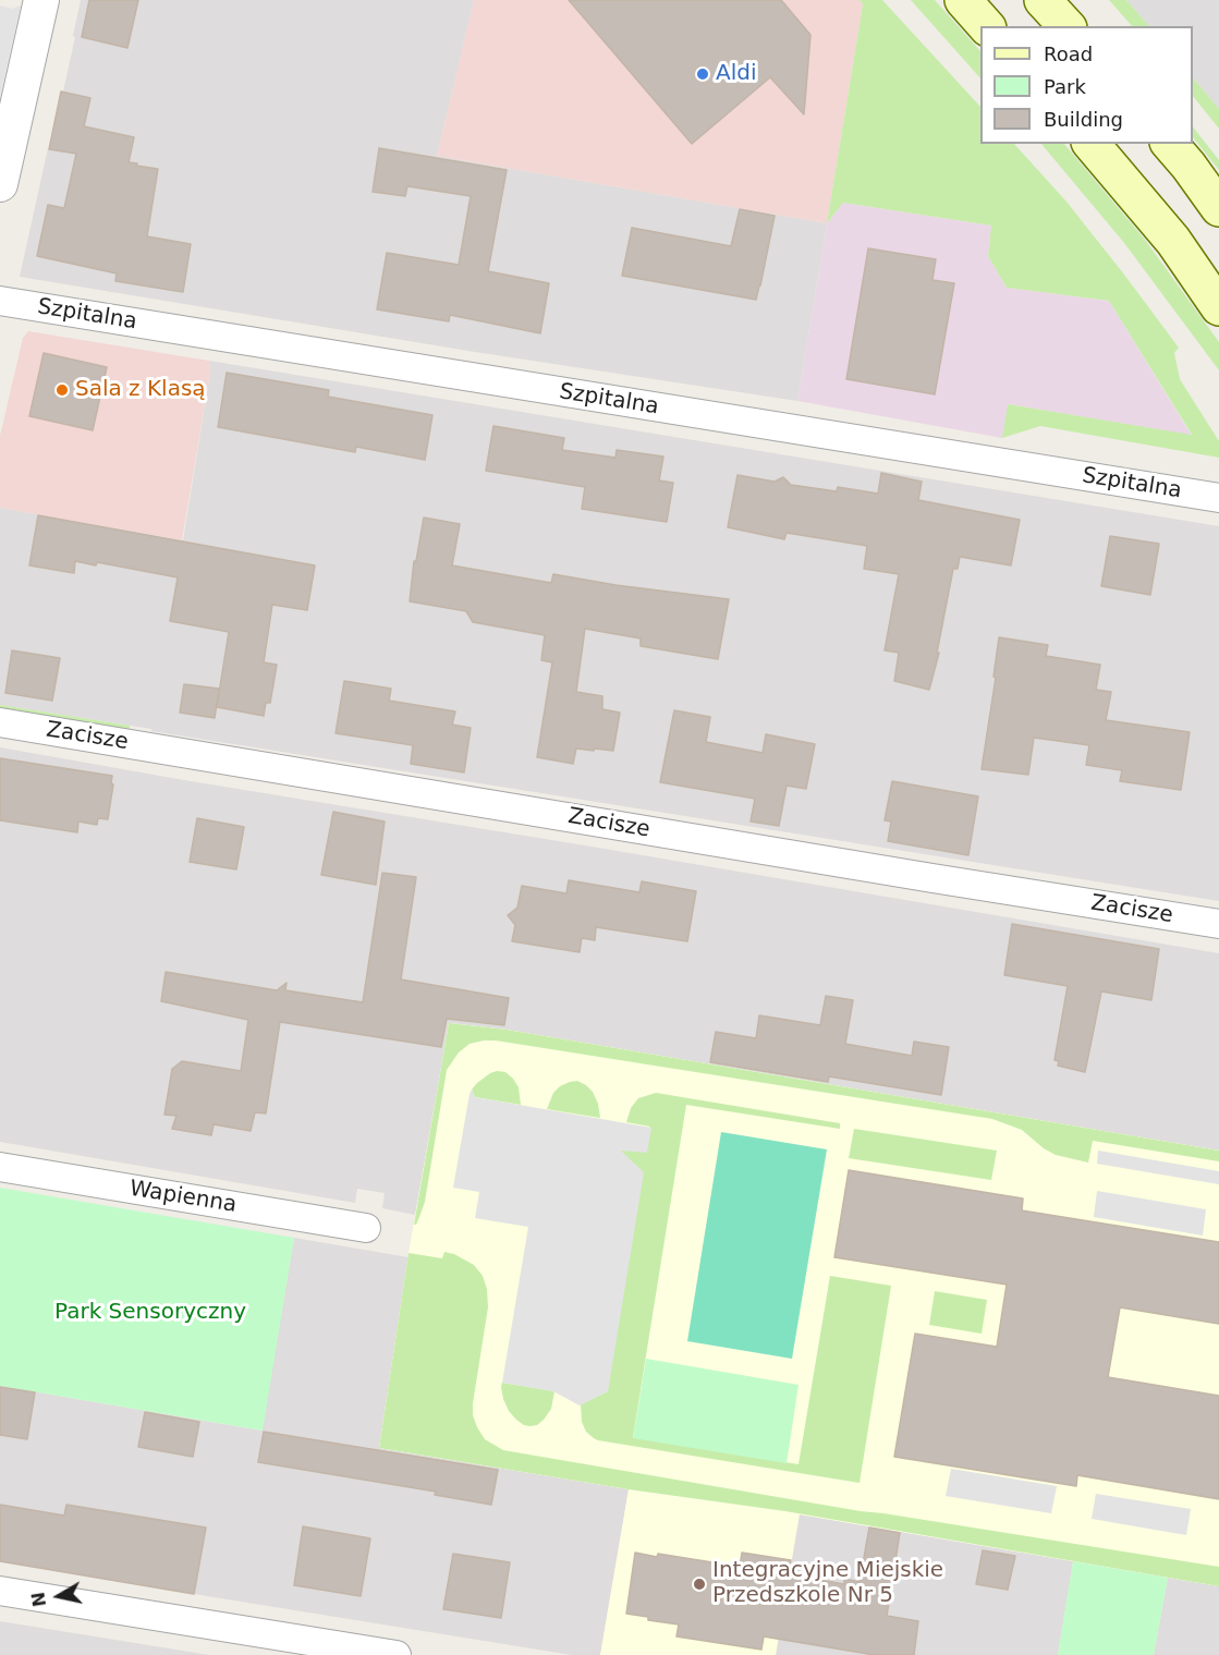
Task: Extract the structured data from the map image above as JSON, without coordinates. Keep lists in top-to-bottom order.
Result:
{
  "streets": {
    "street": ["Szpitalna", "Zacisze", "Wapienna"]
  },
  "parks": ["Park Sensoryczny"],
  "places": ["Aldi", "Sala z Klasą", "Integracyjne Miejskie Przedszkole Nr 5"],
  "legend": ["Road", "Park", "Building"],
  "north": "left"
}
